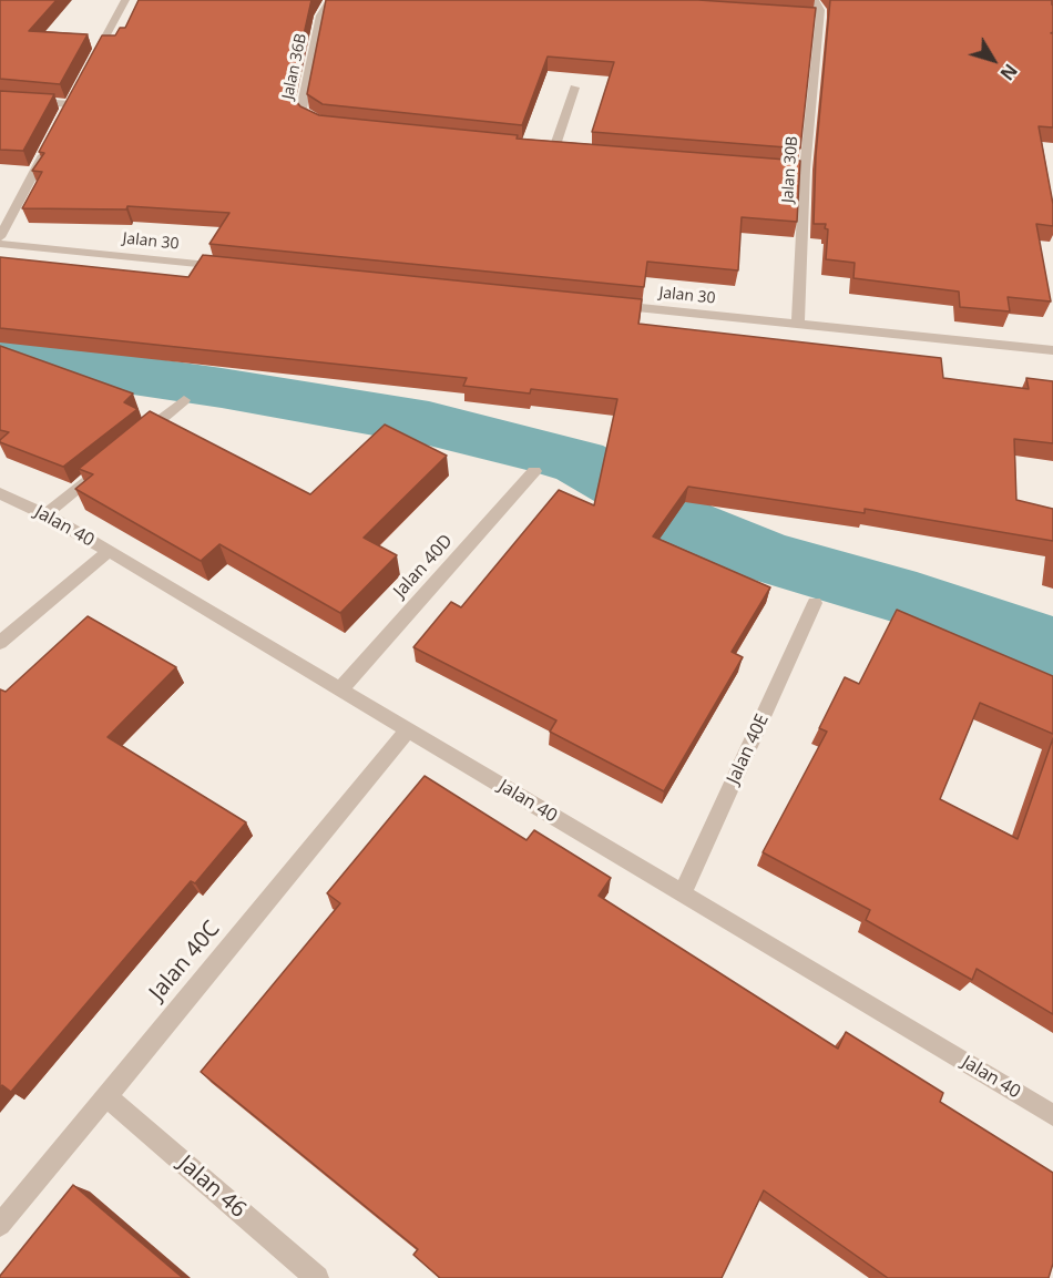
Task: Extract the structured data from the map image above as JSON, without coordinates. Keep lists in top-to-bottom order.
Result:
{
  "streets": {
    "street": [
      "Jalan 36B",
      "Jalan 30B",
      "Jalan 30",
      "Jalan 40",
      "Jalan 40D",
      "Jalan 40E",
      "Jalan 40C",
      "Jalan 46"
    ]
  },
  "crossings": [
    ["Jalan 30B", "Jalan 30"],
    ["Jalan 40", "Jalan 40D"],
    ["Jalan 40", "Jalan 40E"],
    ["Jalan 40", "Jalan 40C"],
    ["Jalan 40C", "Jalan 46"]
  ],
  "north": "bottom right"
}
